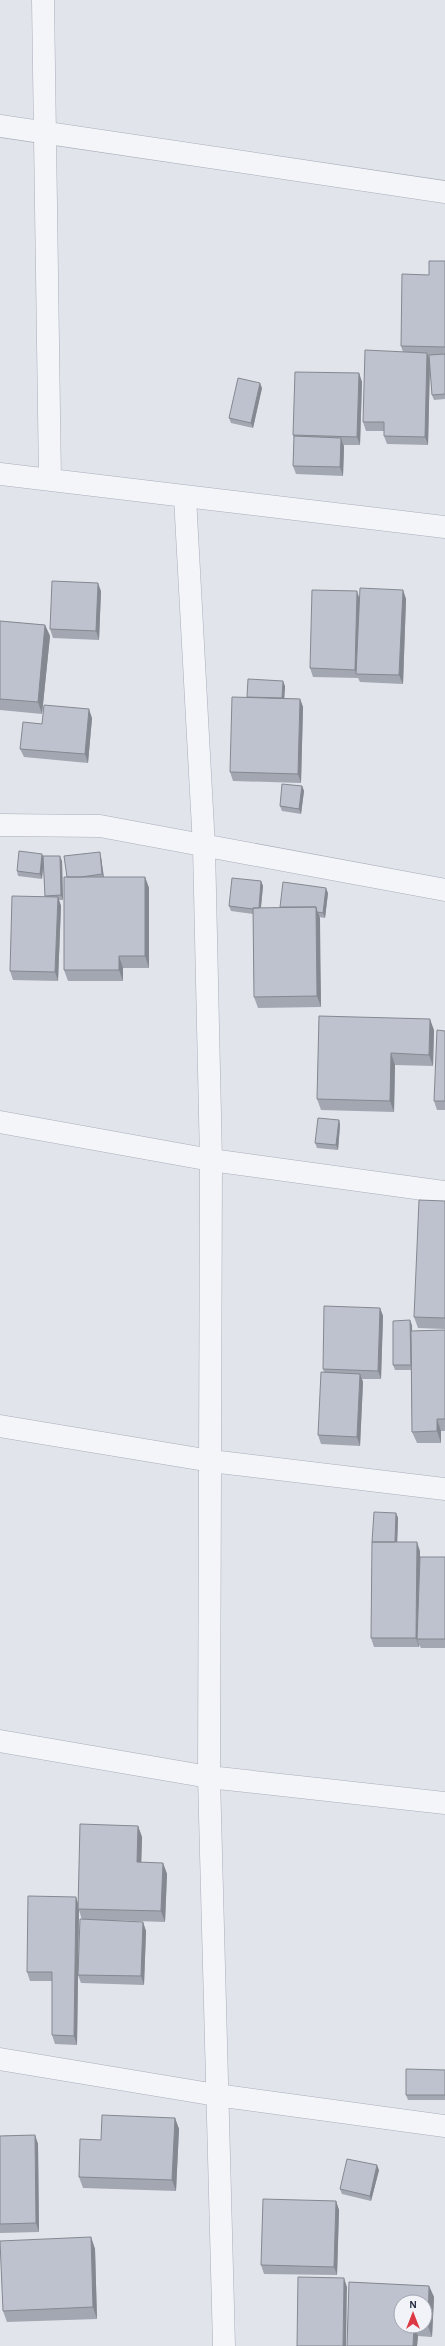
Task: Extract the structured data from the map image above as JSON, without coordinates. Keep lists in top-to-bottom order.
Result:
{
  "north": "top"
}
